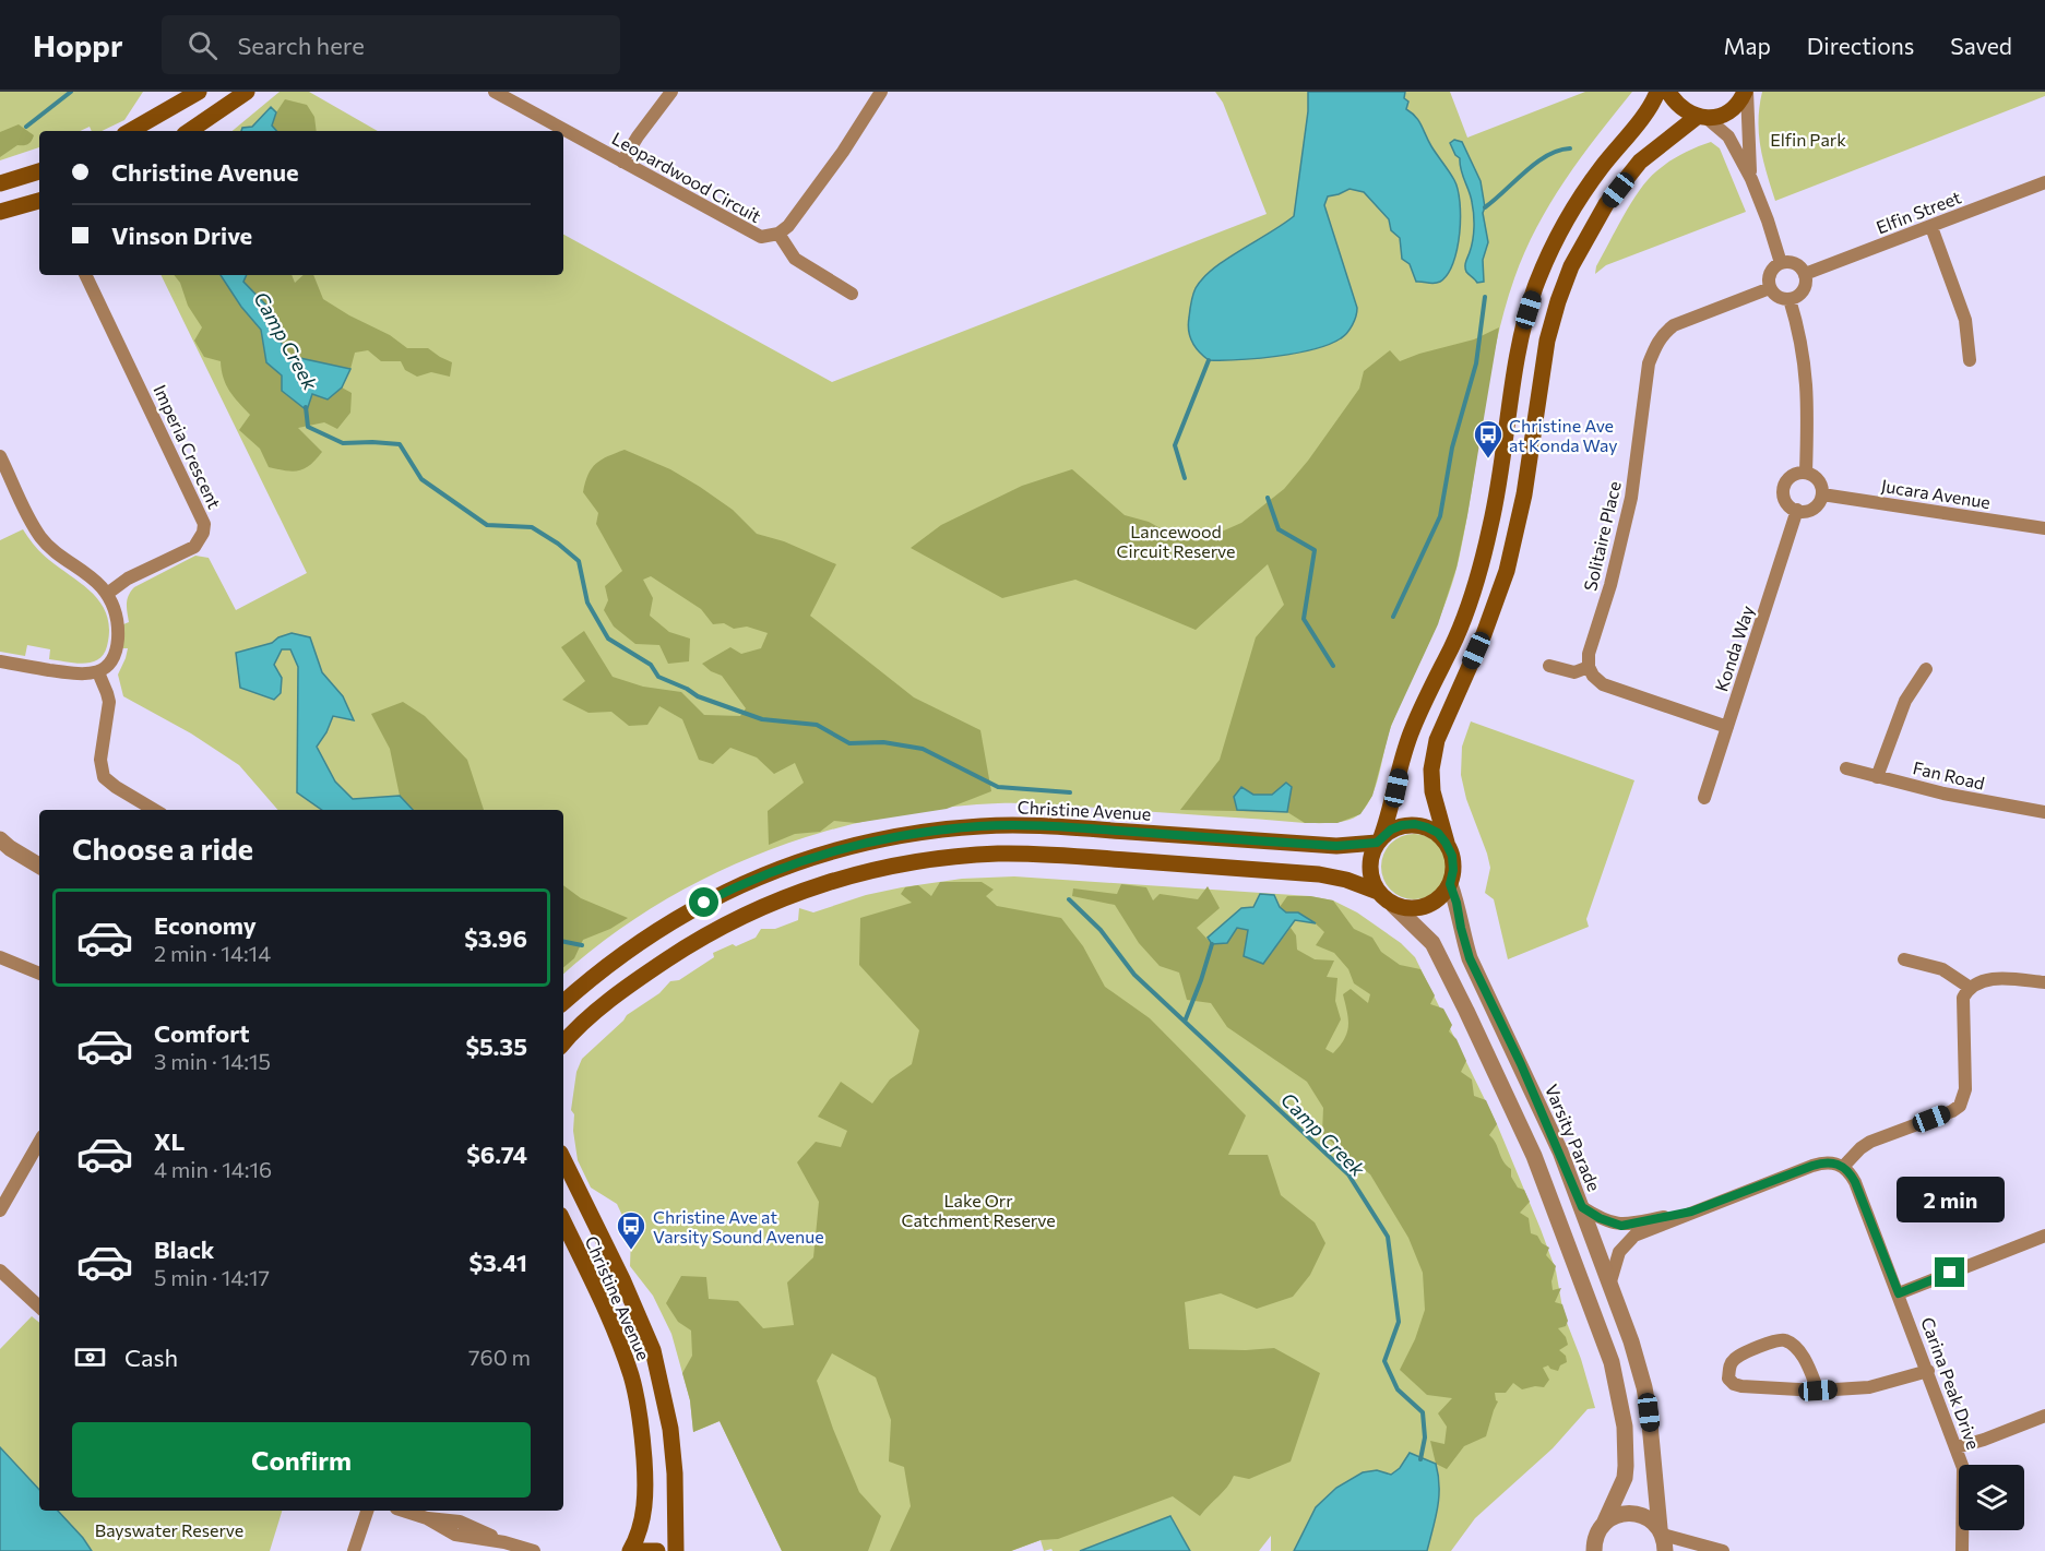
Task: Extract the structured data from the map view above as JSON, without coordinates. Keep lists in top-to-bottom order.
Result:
{
  "streets": {
    "main road": ["Christine Avenue"],
    "street": [
      "Leopardwood Circuit",
      "Elfin Street",
      "Imperia Crescent",
      "Jucara Avenue",
      "Solitaire Place",
      "Konda Way",
      "Fan Road",
      "Varsity Parade",
      "Carina Peak Drive"
    ]
  },
  "crossings": [
    ["Elfin Street", "Solitaire Place"],
    ["Jucara Avenue", "Konda Way"],
    ["Christine Avenue", "Varsity Parade"]
  ],
  "water": ["Camp Creek"],
  "parks": [
    "Elfin Park",
    "Lancewood Circuit Reserve",
    "Lake Orr Catchment Reserve",
    "Bayswater Reserve"
  ],
  "places": {
    "bus stop": ["Christine Ave at Konda Way", "Christine Ave at Varsity Sound Avenue"]
  },
  "page": {
    "header": "Hoppr",
    "search": "Search here",
    "nav": ["Map", "Directions", "Saved"],
    "banner": ["Christine Avenue", "Vinson Drive"],
    "heading": "Choose a ride",
    "list": [
      {
        "name": "Economy",
        "note": "2 min · 14:14",
        "value": "$3.96"
      },
      {
        "name": "Comfort",
        "note": "3 min · 14:15",
        "value": "$5.35"
      },
      {
        "name": "XL",
        "note": "4 min · 14:16",
        "value": "$6.74"
      },
      {
        "name": "Black",
        "note": "5 min · 14:17",
        "value": "$3.41"
      }
    ],
    "bubble": "2 min",
    "pay": ["Cash", "760 m"],
    "buttons": "Confirm"
  }
}
